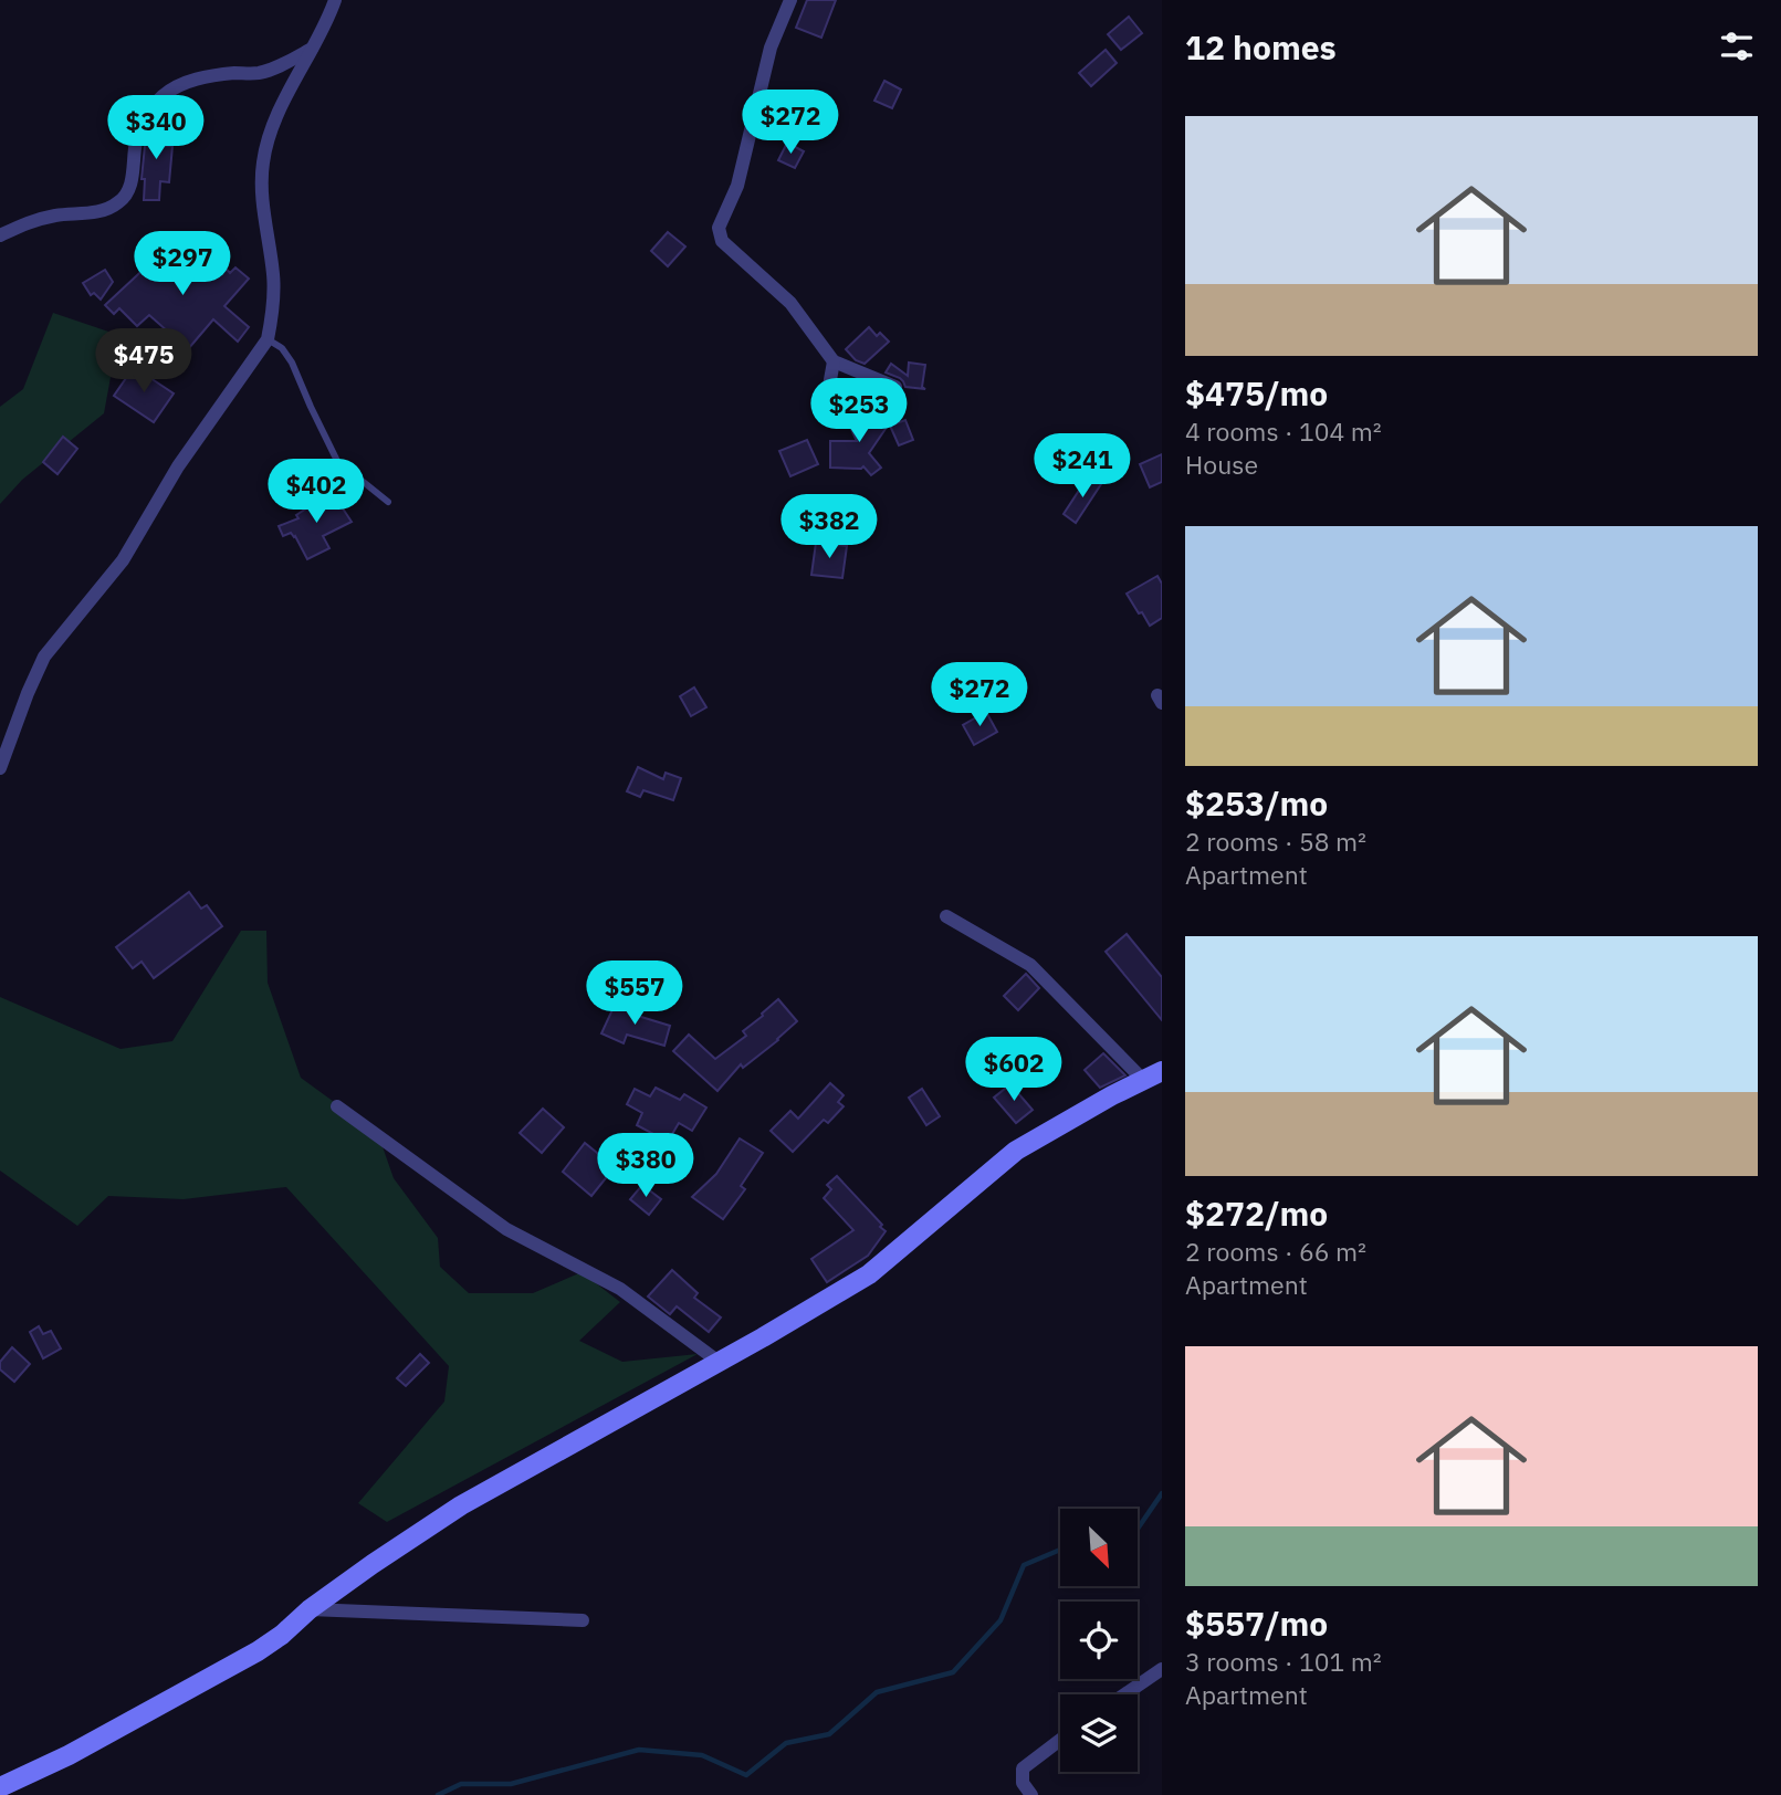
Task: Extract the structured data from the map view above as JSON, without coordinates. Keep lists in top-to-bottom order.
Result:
{
  "north": "bottom right",
  "page": {
    "heading": "12 homes",
    "price": [
      "$272",
      "$340",
      "$297",
      "$475",
      "$253",
      "$241",
      "$402",
      "$382",
      "$272",
      "$557",
      "$602",
      "$380"
    ],
    "list": [
      {
        "name": "$475/mo",
        "note": "4 rooms · 104 m² · House"
      },
      {
        "name": "$253/mo",
        "note": "2 rooms · 58 m² · Apartment"
      },
      {
        "name": "$272/mo",
        "note": "2 rooms · 66 m² · Apartment"
      },
      {
        "name": "$557/mo",
        "note": "3 rooms · 101 m² · Apartment"
      }
    ]
  }
}
